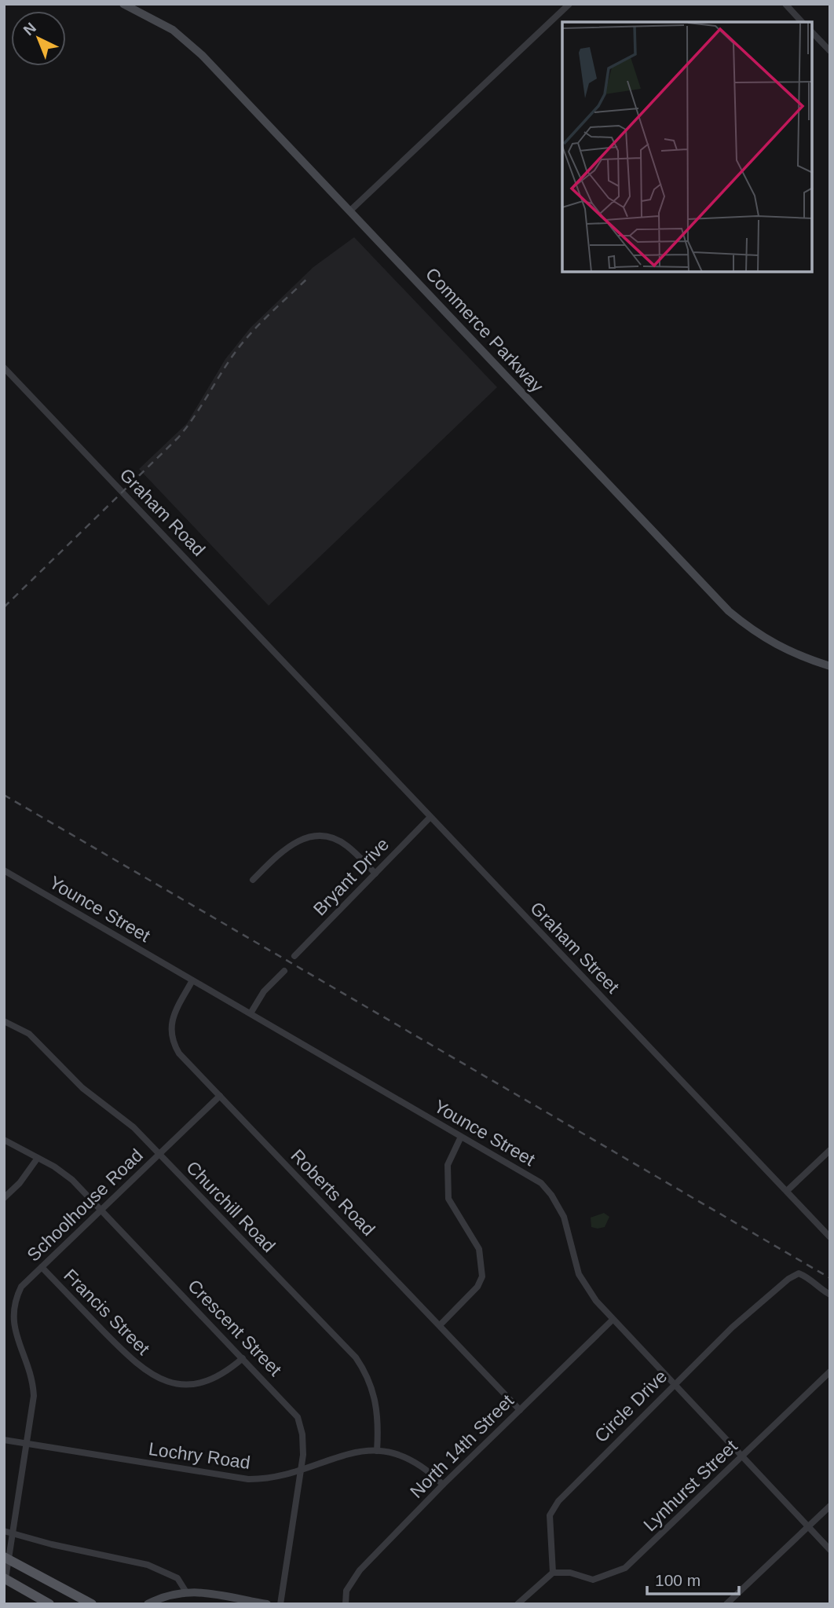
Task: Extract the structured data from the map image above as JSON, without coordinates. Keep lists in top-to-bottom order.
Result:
{
  "streets": {
    "street": [
      "Commerce Parkway",
      "Graham Road",
      "Bryant Drive",
      "Younce Street",
      "Graham Street",
      "Roberts Road",
      "Schoolhouse Road",
      "Churchill Road",
      "Francis Street",
      "Crescent Street",
      "Circle Drive",
      "North 14th Street",
      "Lochry Road",
      "Lynhurst Street"
    ]
  },
  "crossings": [
    ["Graham Road", "Graham Street"],
    ["Bryant Drive", "Graham Street"],
    ["Younce Street", "Roberts Road"],
    ["Younce Street", "Circle Drive"],
    ["Younce Street", "North 14th Street"],
    ["Younce Street", "Lynhurst Street"],
    ["Roberts Road", "Schoolhouse Road"],
    ["Roberts Road", "North 14th Street"],
    ["Schoolhouse Road", "Churchill Road"],
    ["Schoolhouse Road", "Francis Street"],
    ["Schoolhouse Road", "Crescent Street"],
    ["Schoolhouse Road", "Lochry Road"],
    ["Churchill Road", "Lochry Road"],
    ["Francis Street", "Crescent Street"],
    ["Crescent Street", "Lochry Road"],
    ["Circle Drive", "Lynhurst Street"],
    ["North 14th Street", "Lochry Road"]
  ],
  "scale_bar": "100 m",
  "north": "top left"
}
